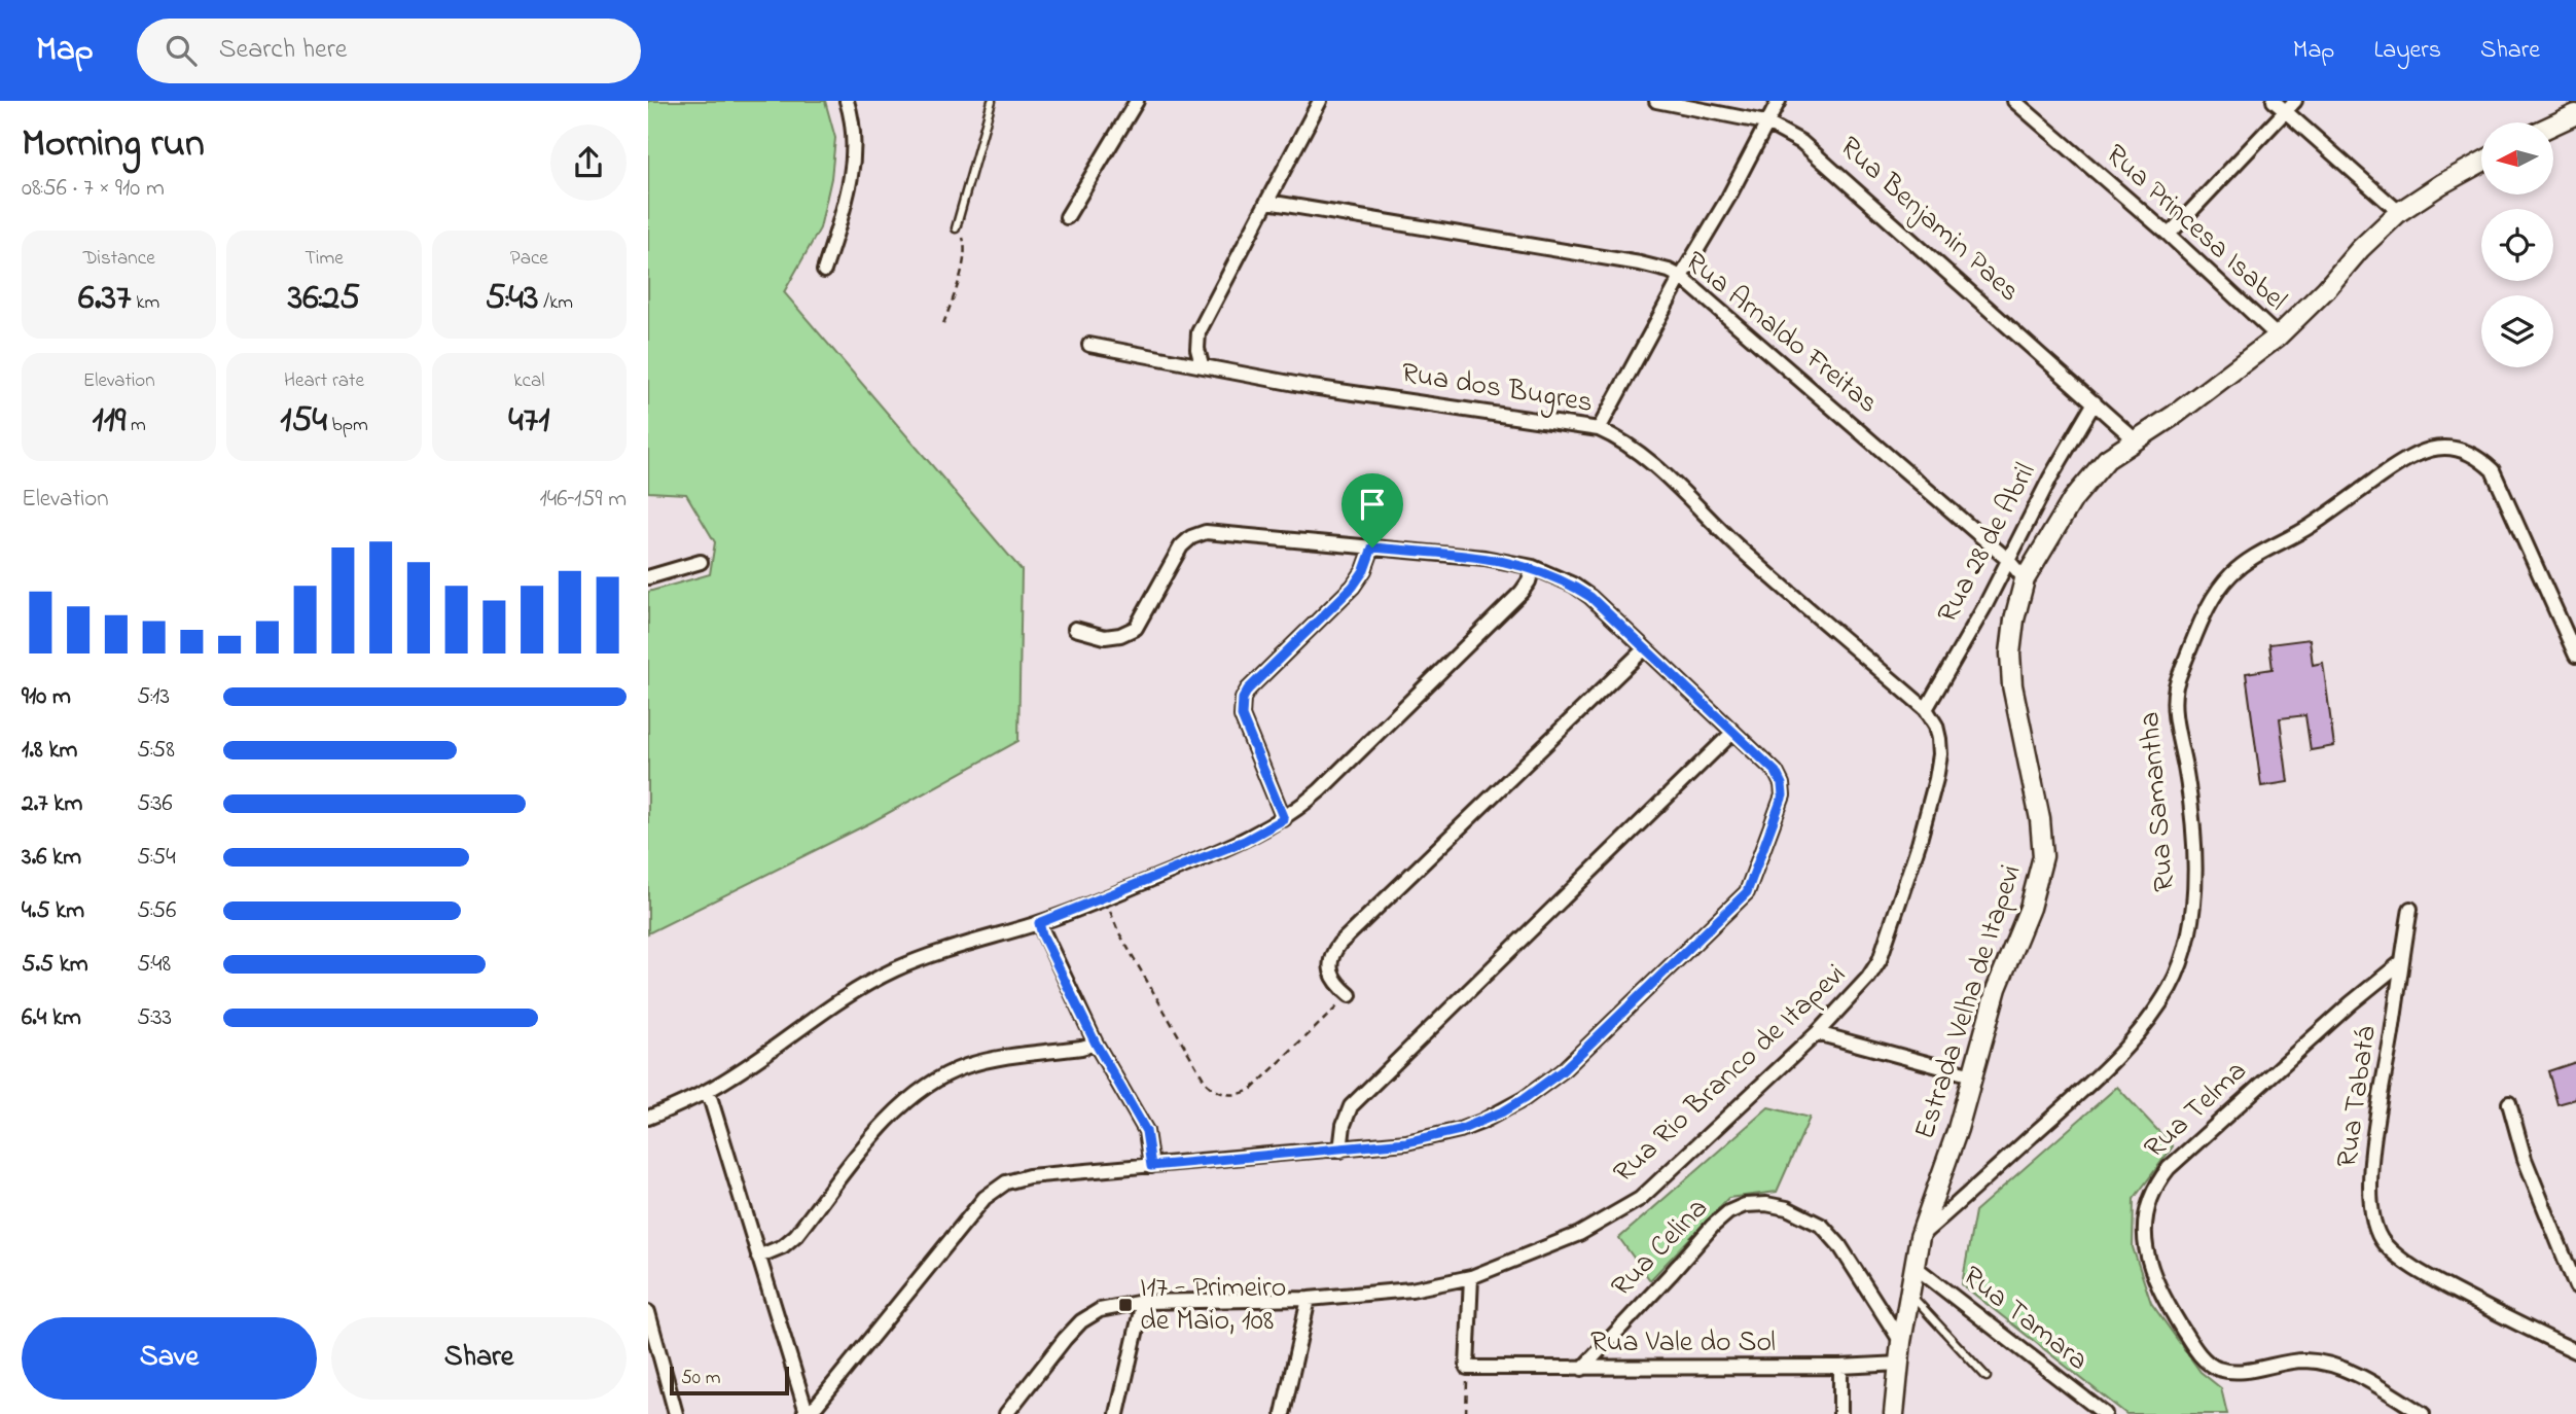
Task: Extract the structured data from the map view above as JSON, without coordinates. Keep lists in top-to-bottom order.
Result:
{
  "streets": {
    "street": [
      "Rua Benjamin Paes",
      "Rua Princesa Isabel",
      "Rua Arnaldo Freitas",
      "Rua dos Bugres",
      "Rua 28 de Abril",
      "Rua Samantha",
      "Estrada Velha de Itapevi",
      "Rua Rio Branco de Itapevi",
      "Rua Tabatá",
      "Rua Telma",
      "Rua Celina",
      "Rua Tamara",
      "Rua Vale do Sol"
    ]
  },
  "crossings": [
    ["Rua Benjamin Paes", "Rua 28 de Abril"],
    ["Rua Benjamin Paes", "Estrada Velha de Itapevi"],
    ["Rua Princesa Isabel", "Estrada Velha de Itapevi"],
    ["Rua Arnaldo Freitas", "Rua 28 de Abril"],
    ["Rua Arnaldo Freitas", "Estrada Velha de Itapevi"],
    ["Rua dos Bugres", "Rua 28 de Abril"],
    ["Rua dos Bugres", "Rua Rio Branco de Itapevi"],
    ["Rua 28 de Abril", "Rua Rio Branco de Itapevi"],
    ["Rua Samantha", "Estrada Velha de Itapevi"],
    ["Estrada Velha de Itapevi", "Rua Celina"],
    ["Estrada Velha de Itapevi", "Rua Tamara"],
    ["Estrada Velha de Itapevi", "Rua Vale do Sol"],
    ["Rua Tabatá", "Rua Telma"],
    ["Rua Celina", "Rua Vale do Sol"]
  ],
  "places": {
    "transit": ["I17 - Primeiro de Maio, 108"]
  },
  "scale_bar": "50 m",
  "north": "left",
  "page": {
    "header": "Map",
    "search": "Search here",
    "nav": ["Map", "Layers", "Share"],
    "heading": ["Morning run", "08:56 · 7 × 910 m"],
    "stats": [
      ["Distance", "6.37 km"],
      ["Time", "36:25"],
      ["Pace", "5:43 /km"],
      ["Elevation", "119 m"],
      ["Heart rate", "154 bpm"],
      ["kcal", "471"]
    ],
    "chart": ["Elevation", "146–159 m"],
    "list": [
      {
        "name": "910 m",
        "note": "5:13"
      },
      {
        "name": "1.8 km",
        "note": "5:58"
      },
      {
        "name": "2.7 km",
        "note": "5:36"
      },
      {
        "name": "3.6 km",
        "note": "5:54"
      },
      {
        "name": "4.5 km",
        "note": "5:56"
      },
      {
        "name": "5.5 km",
        "note": "5:48"
      },
      {
        "name": "6.4 km",
        "note": "5:33"
      }
    ],
    "buttons": ["Save", "Share"],
    "scale": "50 m"
  }
}
